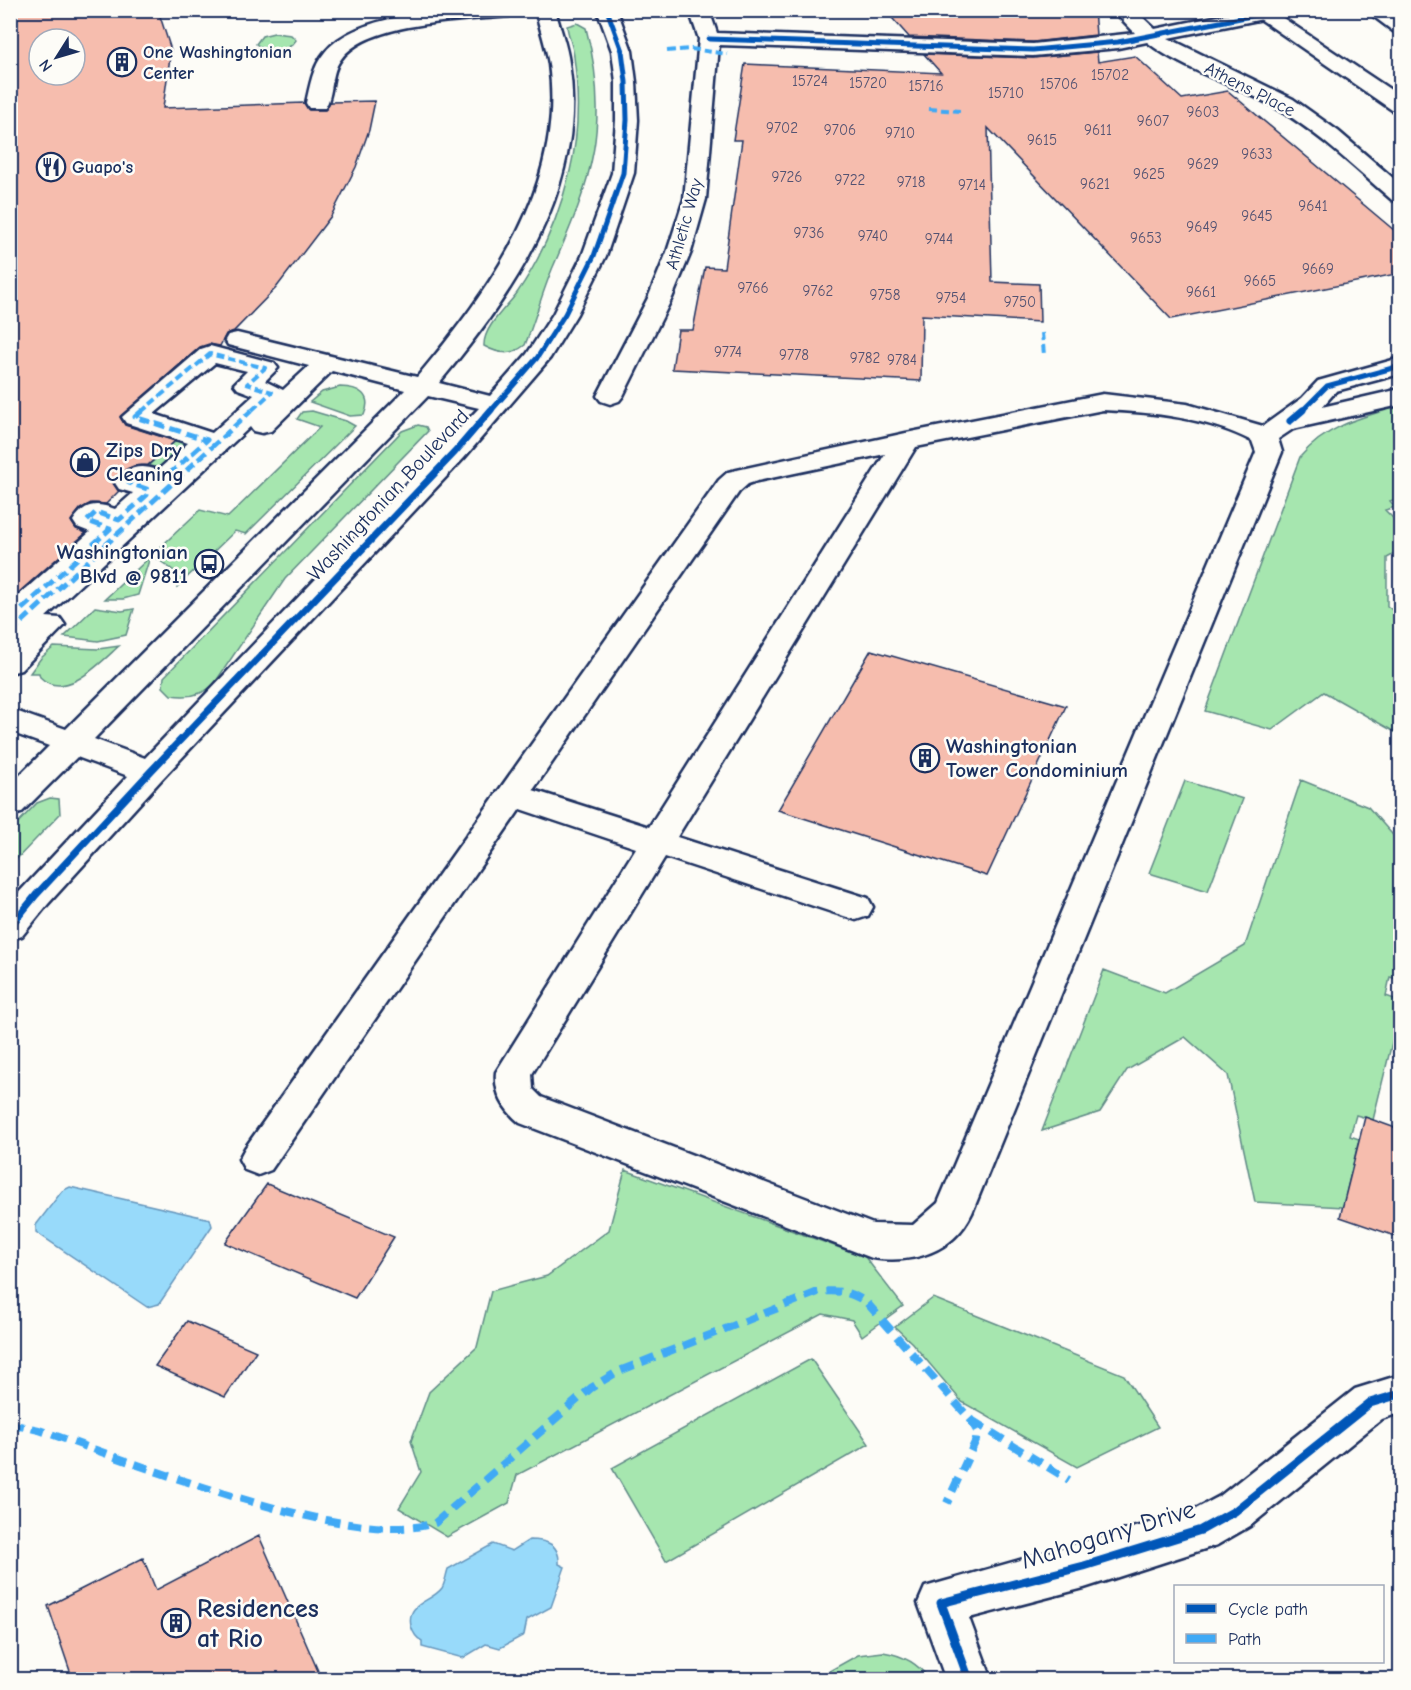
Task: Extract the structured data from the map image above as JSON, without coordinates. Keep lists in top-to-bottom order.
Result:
{
  "streets": {
    "street": [
      "Athens Place",
      "Athletic Way",
      "Washingtonian Boulevard",
      "Mahogany Drive"
    ]
  },
  "places": {
    "building": ["One Washingtonian Center", "Washingtonian Tower Condominium", "Residences at Rio"],
    "restaurant": ["Guapo's"],
    "shop": ["Zips Dry Cleaning"],
    "bus stop": ["Washingtonian Blvd @ 9811"]
  },
  "house_numbers": [
    "15702",
    "15724",
    "15720",
    "15706",
    "15716",
    "15710",
    "9603",
    "9607",
    "9702",
    "9706",
    "9611",
    "9710",
    "9615",
    "9633",
    "9629",
    "9625",
    "9726",
    "9722",
    "9718",
    "9621",
    "9714",
    "9641",
    "9645",
    "9649",
    "9736",
    "9740",
    "9653",
    "9744",
    "9669",
    "9665",
    "9766",
    "9762",
    "9661",
    "9758",
    "9754",
    "9750",
    "9774",
    "9778",
    "9782",
    "9784"
  ],
  "legend": ["Cycle path", "Path"],
  "north": "bottom left"
}
